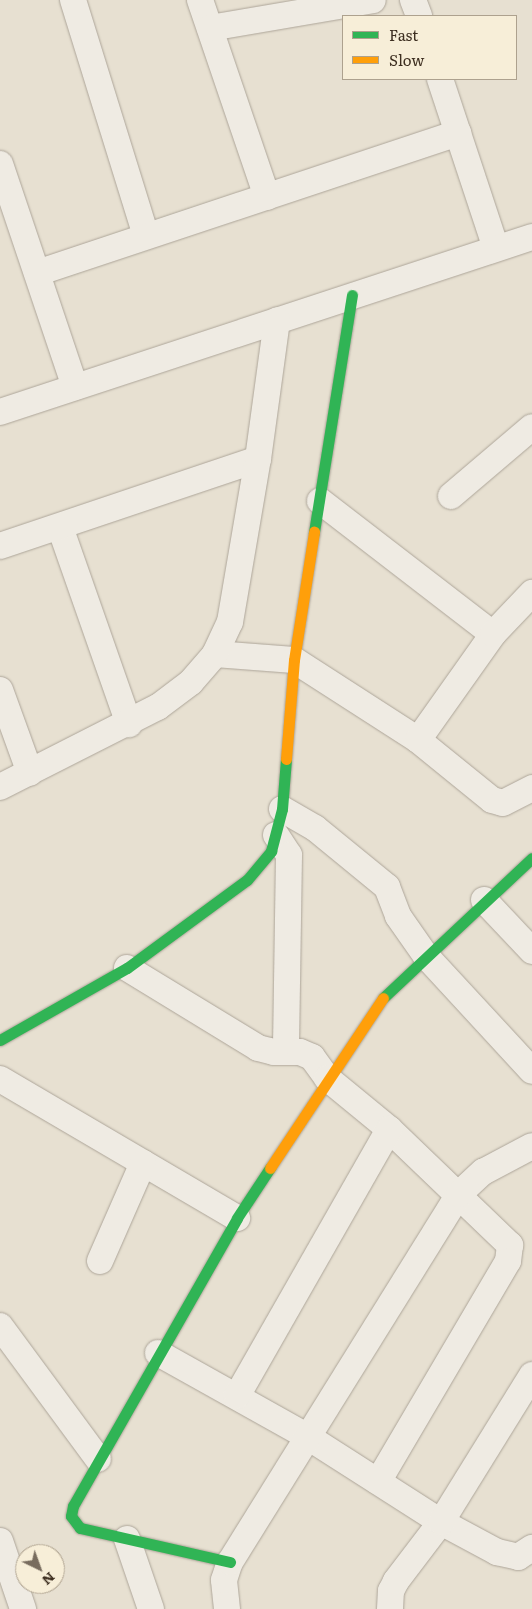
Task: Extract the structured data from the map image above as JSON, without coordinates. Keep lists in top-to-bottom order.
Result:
{
  "legend": ["Fast", "Slow"],
  "north": "bottom right"
}
